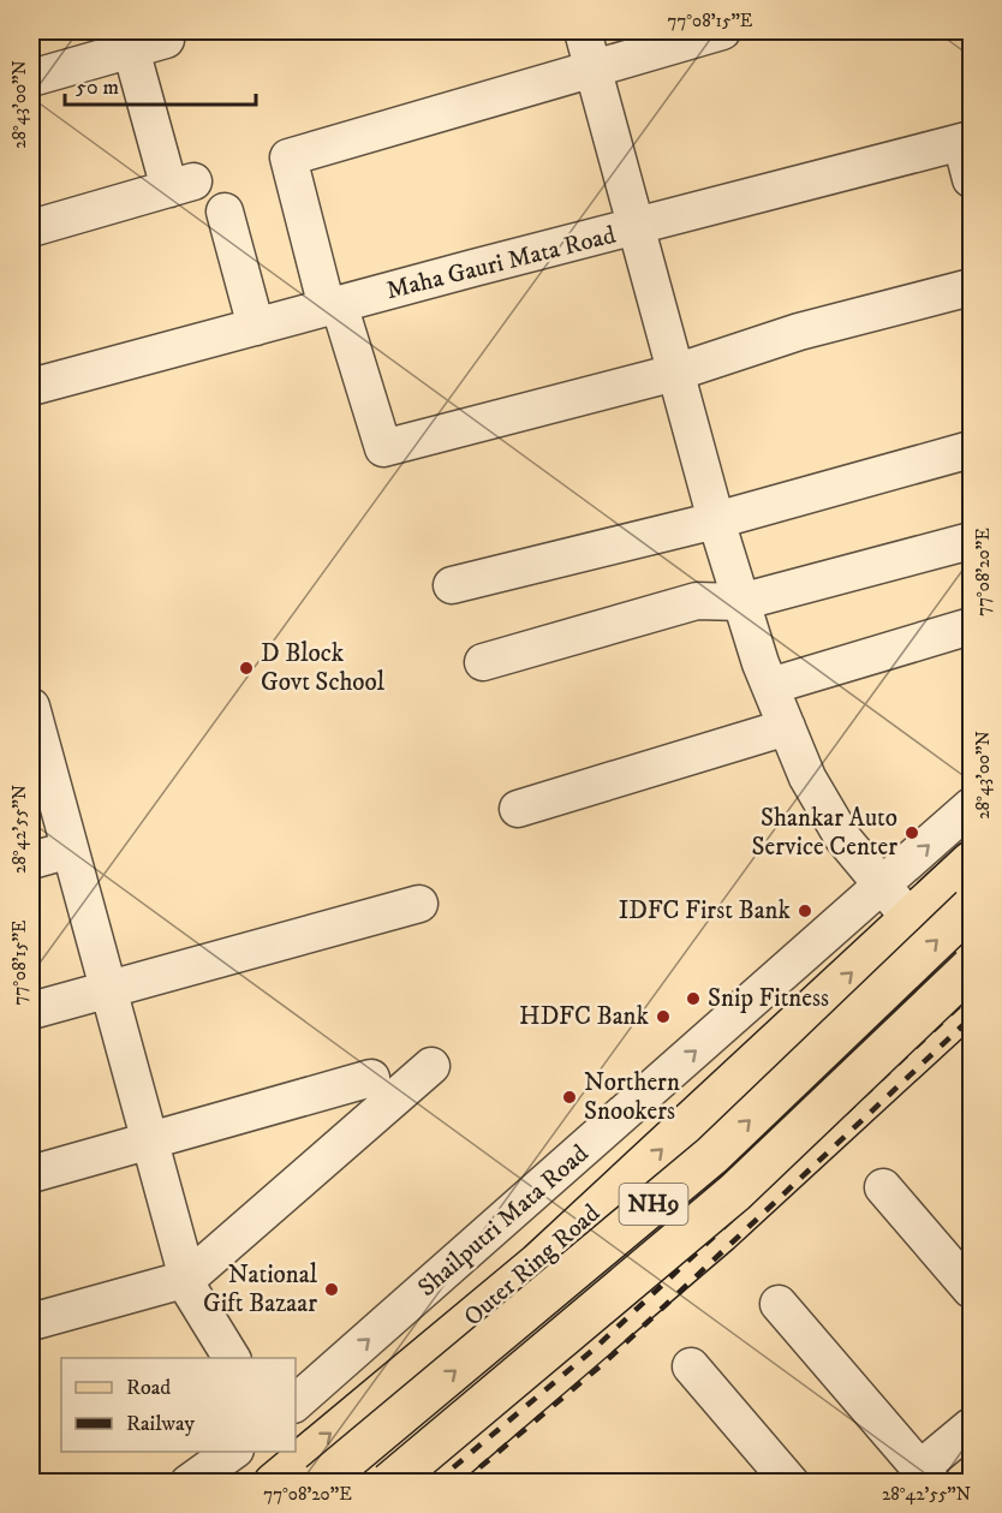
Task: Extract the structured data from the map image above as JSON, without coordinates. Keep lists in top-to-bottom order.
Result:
{
  "streets": {
    "main road": ["NH9", "Outer Ring Road"],
    "street": ["Maha Gauri Mata Road", "Shailputri Mata Road"]
  },
  "places": [
    "D Block Govt School",
    "Shankar Auto Service Center",
    "IDFC First Bank",
    "Snip Fitness",
    "HDFC Bank",
    "Northern Snookers",
    "National Gift Bazaar"
  ],
  "legend": ["Road", "Railway"],
  "scale_bar": "50 m",
  "coordinates": [
    "77°08'15\"E",
    "28°43'00\"N",
    "77°08'20\"E",
    "28°42'55\"N"
  ]
}
